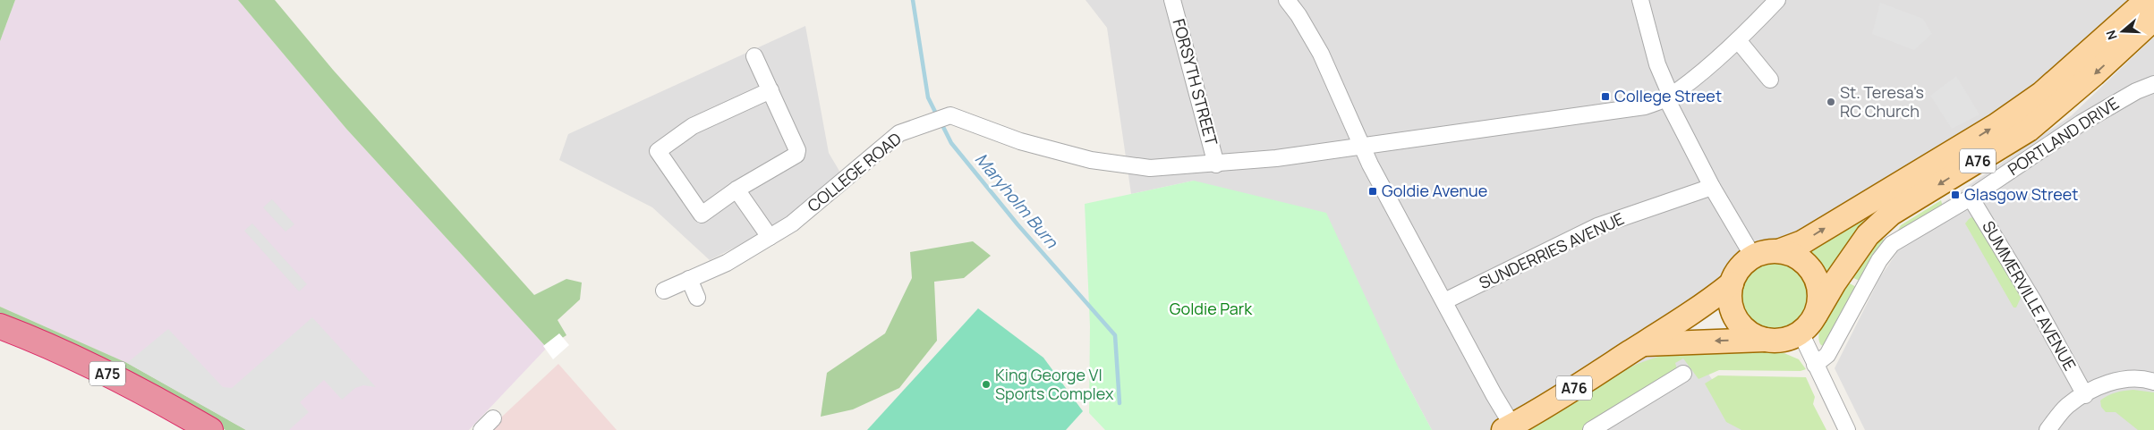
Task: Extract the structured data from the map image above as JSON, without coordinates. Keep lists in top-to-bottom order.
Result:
{
  "streets": {
    "highway": ["A75"],
    "main road": ["A76"],
    "street": [
      "FORSYTH STREET",
      "PORTLAND DRIVE",
      "COLLEGE ROAD",
      "SUNDERRIES AVENUE",
      "SUMMERVILLE AVENUE"
    ]
  },
  "crossings": [
    ["FORSYTH STREET", "COLLEGE ROAD"],
    ["PORTLAND DRIVE", "SUMMERVILLE AVENUE"]
  ],
  "water": ["Maryholm Burn"],
  "parks": ["Goldie Park"],
  "places": {
    "transit": ["College Street", "Goldie Avenue", "Glasgow Street"],
    "other": ["St. Teresa's RC Church", "King George VI Sports Complex"]
  },
  "north": "left"
}
